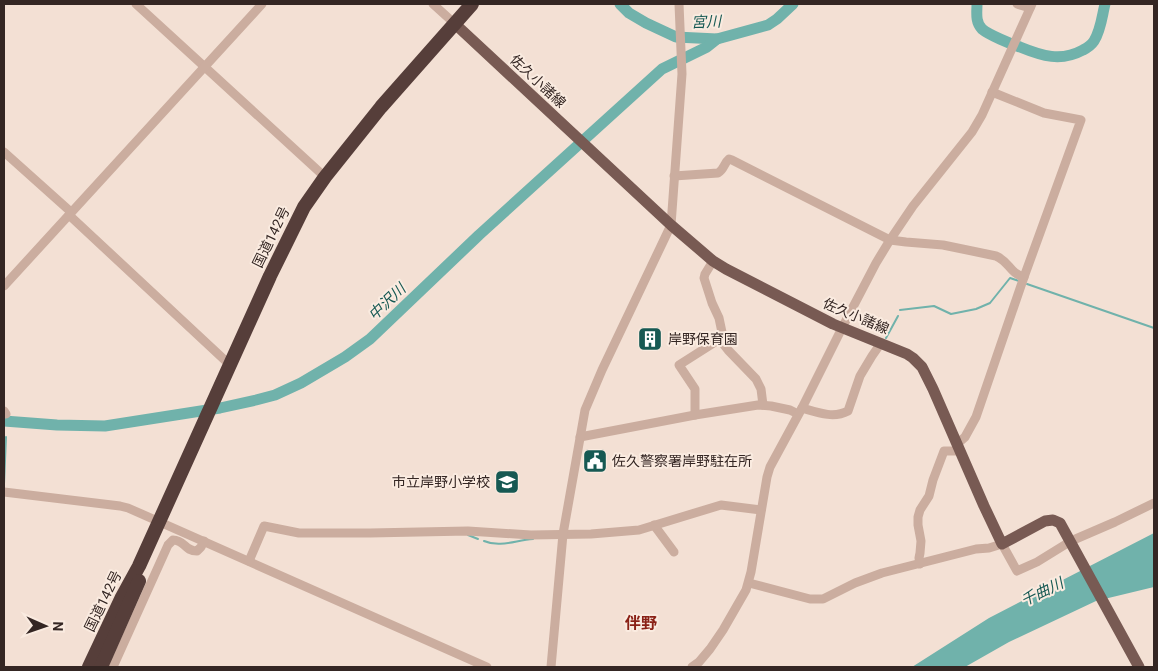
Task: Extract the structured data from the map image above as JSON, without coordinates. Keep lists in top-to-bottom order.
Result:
{
  "streets": {
    "highway": ["国道142号"],
    "main road": ["佐久小諸線"]
  },
  "crossings": [
    ["佐久小諸線", "国道142号"]
  ],
  "districts": ["伴野"],
  "water": ["宮川", "中沢川", "千曲川"],
  "places": {
    "building": ["岸野保育園"],
    "public building": ["佐久警察署岸野駐在所"],
    "school or university": ["市立岸野小学校"]
  },
  "north": "right"
}
